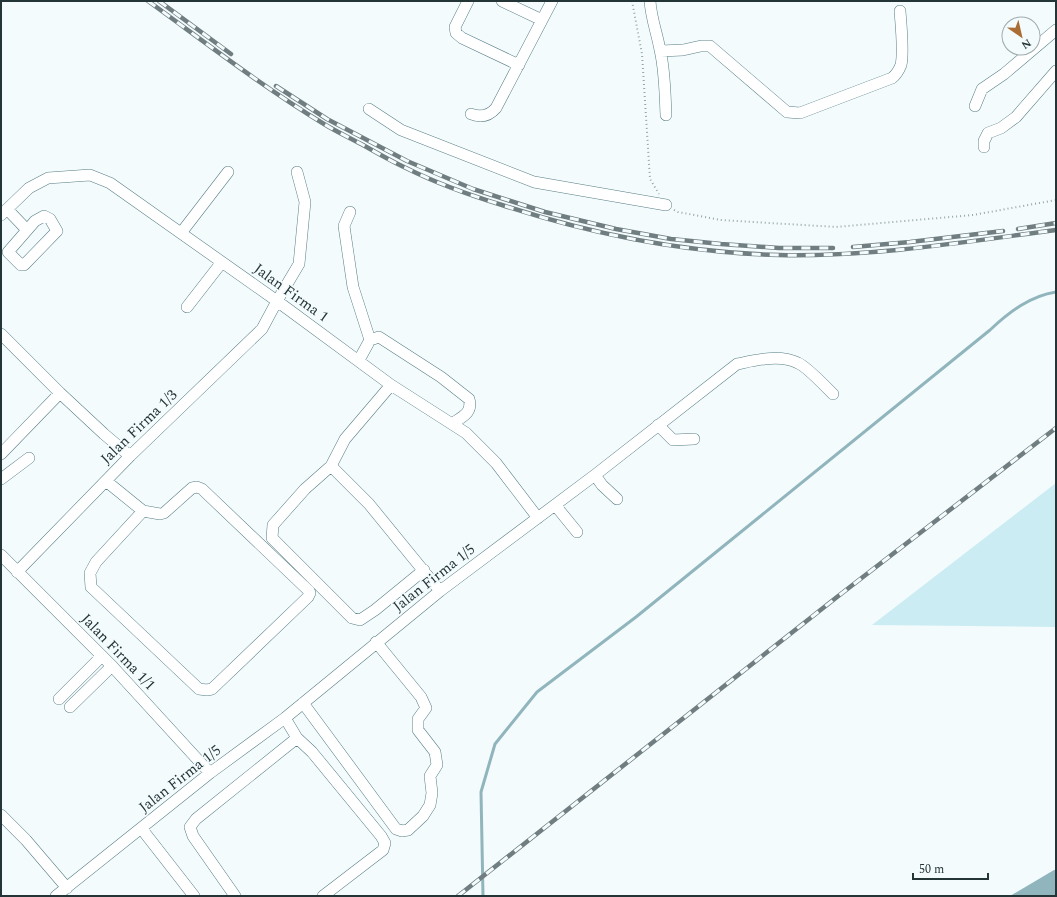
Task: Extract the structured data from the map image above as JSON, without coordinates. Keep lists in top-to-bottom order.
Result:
{
  "streets": {
    "street": [
      "Jalan Firma 1",
      "Jalan Firma 1/3",
      "Jalan Firma 1/5",
      "Jalan Firma 1/1"
    ]
  },
  "crossings": [
    ["Jalan Firma 1", "Jalan Firma 1/3"],
    ["Jalan Firma 1", "Jalan Firma 1/5"],
    ["Jalan Firma 1/3", "Jalan Firma 1/1"],
    ["Jalan Firma 1/5", "Jalan Firma 1/1"]
  ],
  "scale_bar": "50 m",
  "north": "bottom right"
}
